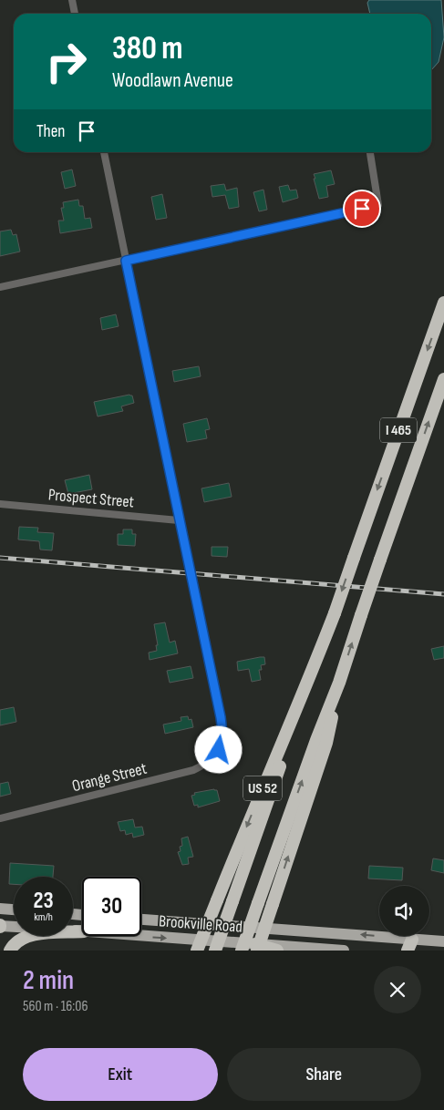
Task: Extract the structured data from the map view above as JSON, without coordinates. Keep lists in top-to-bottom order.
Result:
{
  "streets": {
    "highway": ["I 465", "US 52"],
    "main road": ["Brookville Road"],
    "street": ["Prospect Street", "Orange Street"]
  },
  "crossings": [
    ["I 465", "US 52"],
    ["Prospect Street", "Orange Street"],
    ["US 52", "Brookville Road"]
  ],
  "page": {
    "turn": ["380 m", "Woodlawn Avenue"],
    "then": "Then",
    "speed": "23 km/h",
    "limit": "30",
    "heading": ["2 min", "560 m · 16:06"],
    "buttons": ["Exit", "Share"]
  }
}
